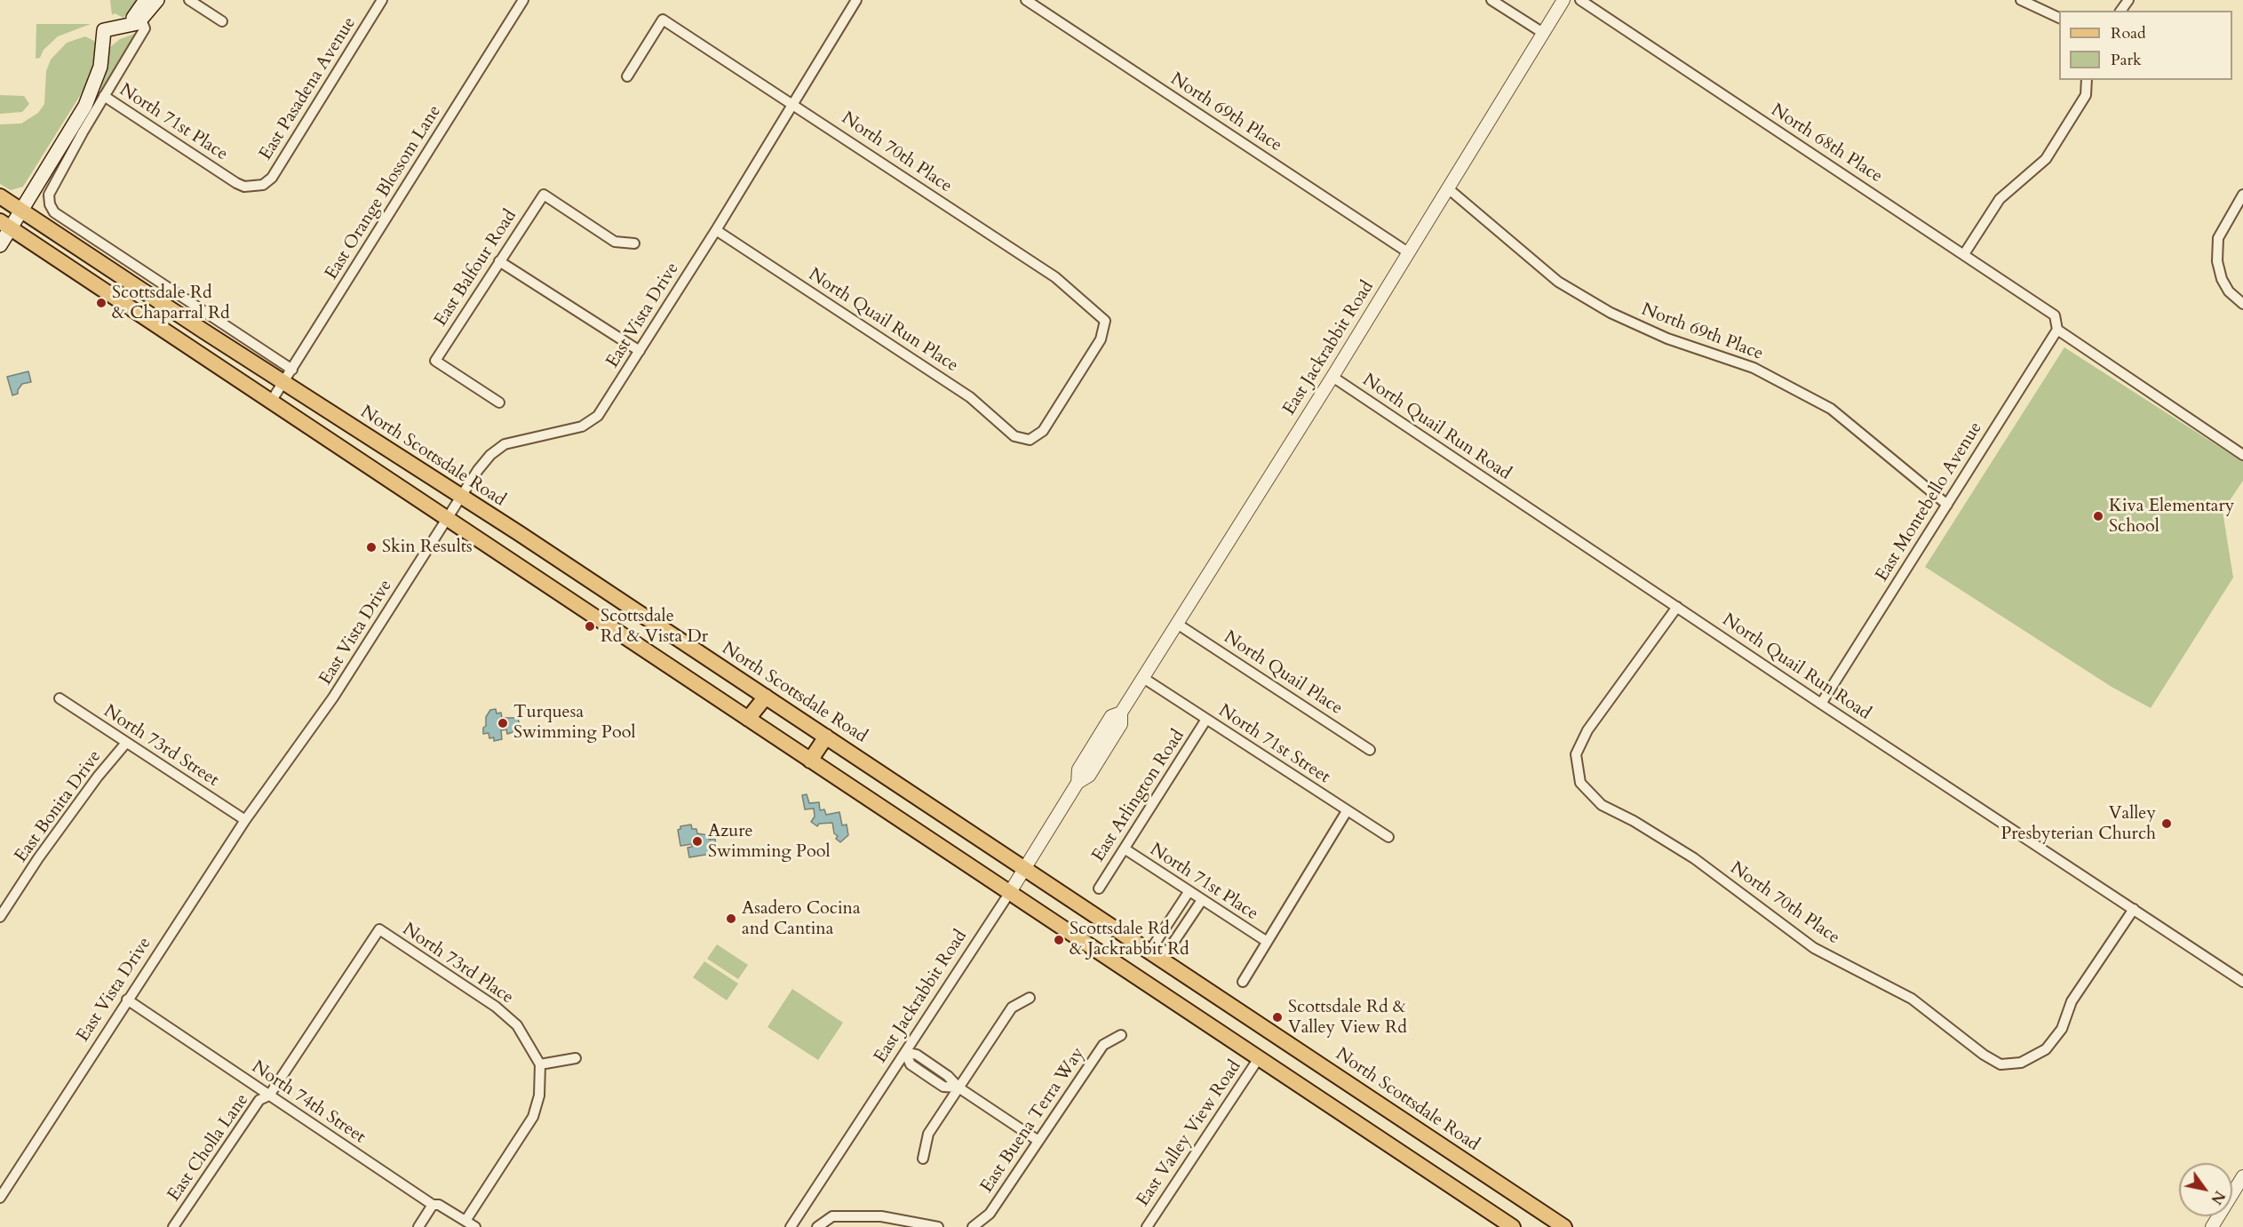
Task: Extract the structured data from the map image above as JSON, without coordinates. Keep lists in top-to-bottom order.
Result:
{
  "streets": {
    "main road": ["North Scottsdale Road"],
    "street": [
      "East Pasadena Avenue",
      "North 69th Place",
      "North 71st Place",
      "North 68th Place",
      "North 70th Place",
      "East Orange Blossom Lane",
      "East Balfour Road",
      "East Vista Drive",
      "North Quail Run Place",
      "East Jackrabbit Road",
      "North Quail Run Road",
      "East Montebello Avenue",
      "North Quail Place",
      "North 71st Street",
      "North 73rd Street",
      "East Arlington Road",
      "East Bonita Drive",
      "North 73rd Place",
      "North 74th Street",
      "East Buena Terra Way",
      "East Valley View Road",
      "East Cholla Lane"
    ]
  },
  "crossings": [
    ["East Pasadena Avenue", "North 71st Place"],
    ["North 69th Place", "East Jackrabbit Road"],
    ["North 69th Place", "East Montebello Avenue"],
    ["North 71st Place", "East Arlington Road"],
    ["North 68th Place", "East Montebello Avenue"],
    ["North 70th Place", "East Vista Drive"],
    ["North 70th Place", "North Quail Run Place"],
    ["North 70th Place", "North Quail Run Road"],
    ["East Orange Blossom Lane", "North Scottsdale Road"],
    ["East Vista Drive", "North Quail Run Place"],
    ["East Vista Drive", "North Scottsdale Road"],
    ["East Vista Drive", "North 73rd Street"],
    ["East Vista Drive", "North 74th Street"],
    ["East Jackrabbit Road", "North Quail Run Road"],
    ["East Jackrabbit Road", "North Scottsdale Road"],
    ["East Jackrabbit Road", "North Quail Place"],
    ["East Jackrabbit Road", "North 71st Street"],
    ["North Quail Run Road", "East Montebello Avenue"],
    ["North 71st Street", "East Arlington Road"],
    ["North 73rd Street", "East Bonita Drive"],
    ["North 73rd Place", "East Cholla Lane"],
    ["North 74th Street", "East Cholla Lane"]
  ],
  "places": [
    "Scottsdale Rd & Chaparral Rd",
    "Kiva Elementary School",
    "Skin Results",
    "Scottsdale Rd & Vista Dr",
    "Turquesa Swimming Pool",
    "Valley Presbyterian Church",
    "Azure Swimming Pool",
    "Asadero Cocina and Cantina",
    "Scottsdale Rd & Jackrabbit Rd",
    "Scottsdale Rd & Valley View Rd"
  ],
  "legend": ["Road", "Park"],
  "north": "bottom right"
}
